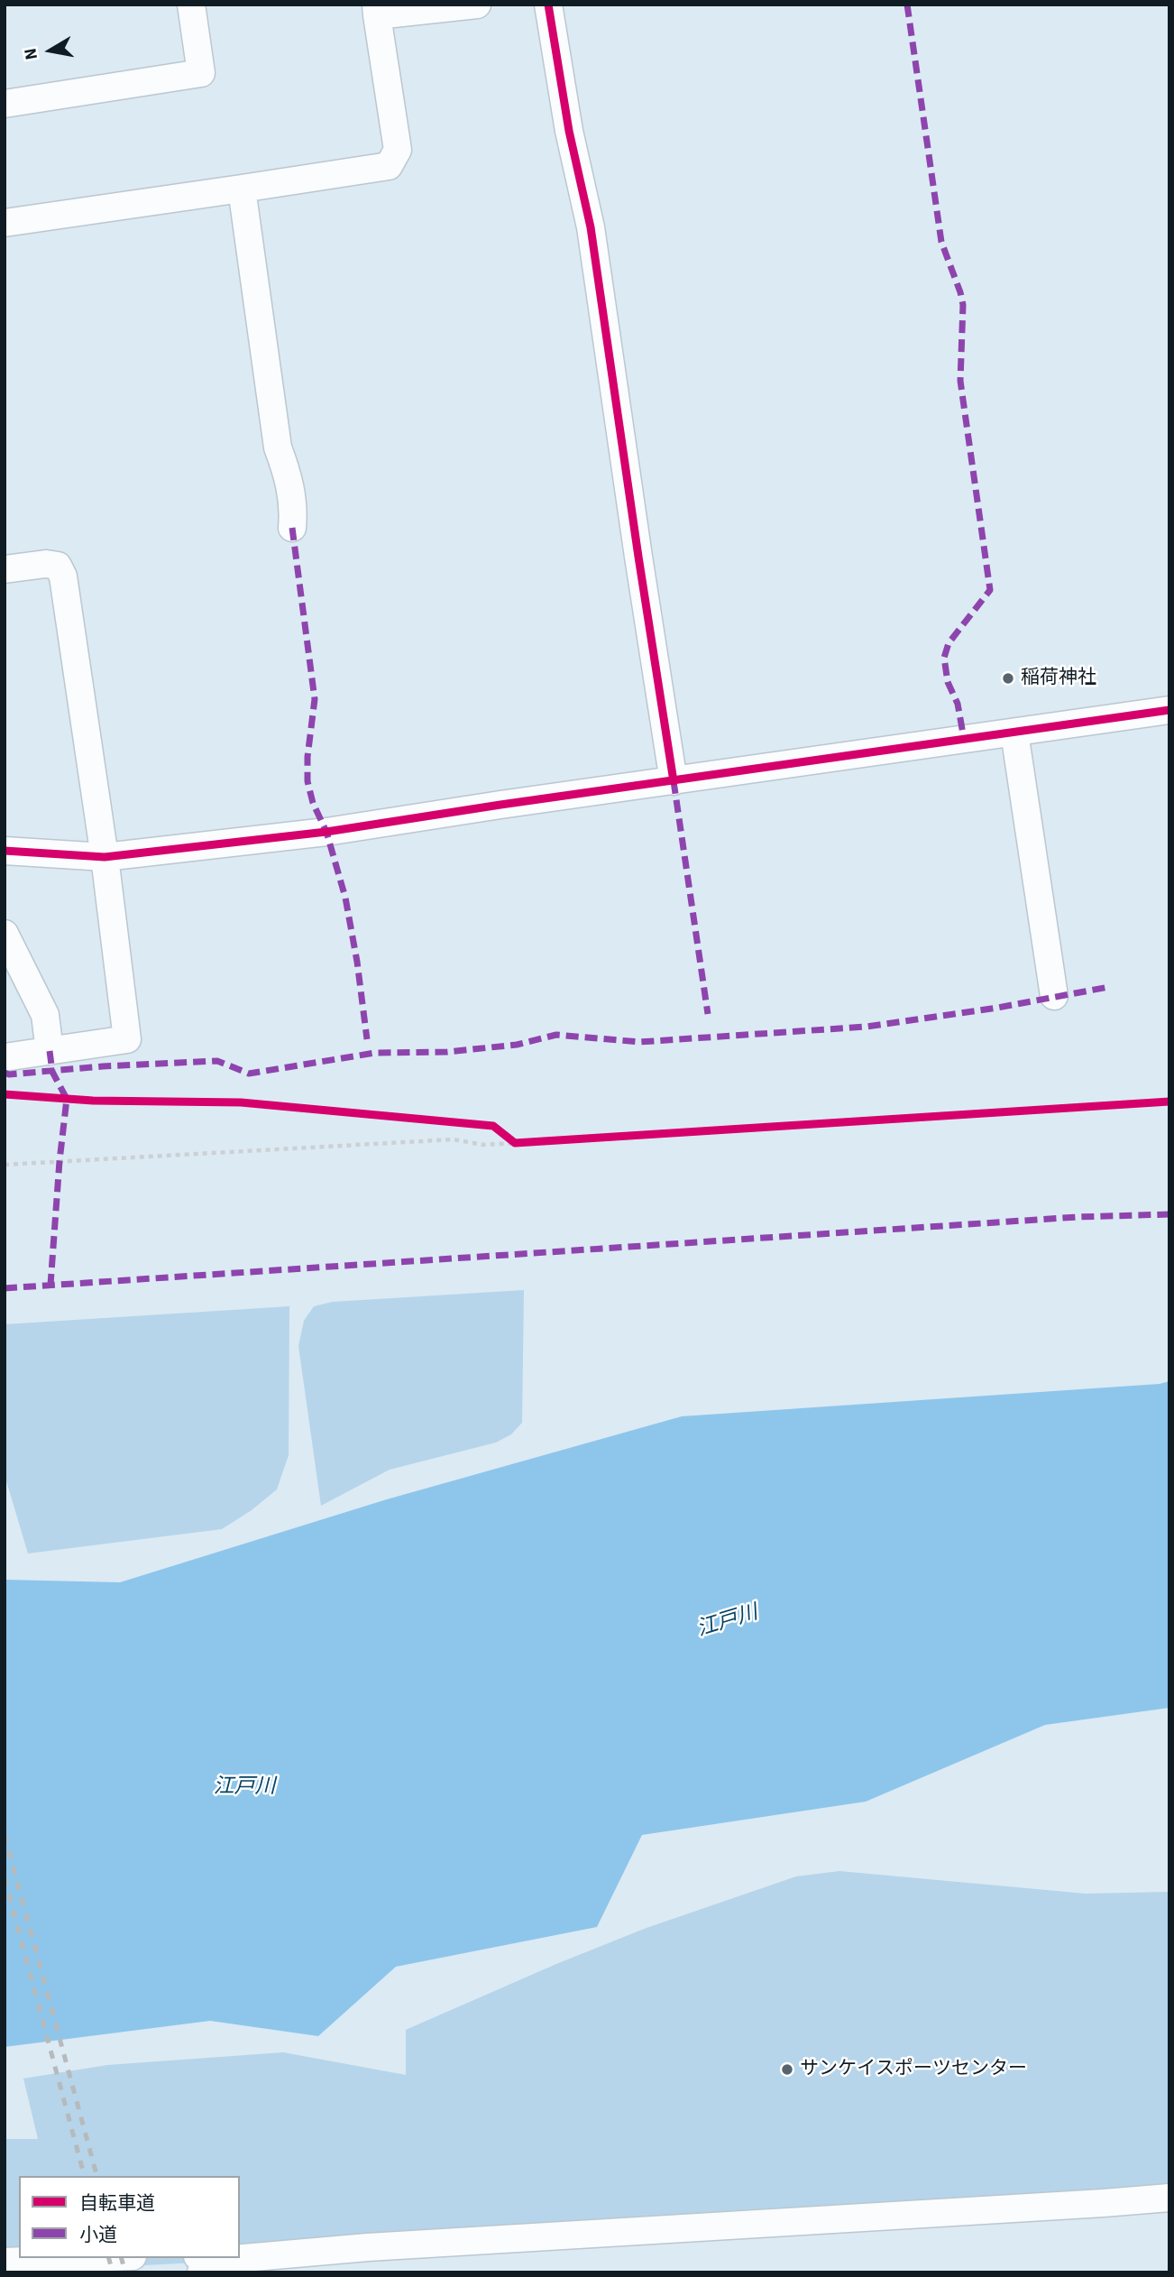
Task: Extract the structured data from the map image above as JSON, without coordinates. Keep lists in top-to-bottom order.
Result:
{
  "water": ["江戸川"],
  "places": ["稲荷神社", "サンケイスポーツセンター"],
  "legend": ["自転車道", "小道"],
  "north": "left"
}
